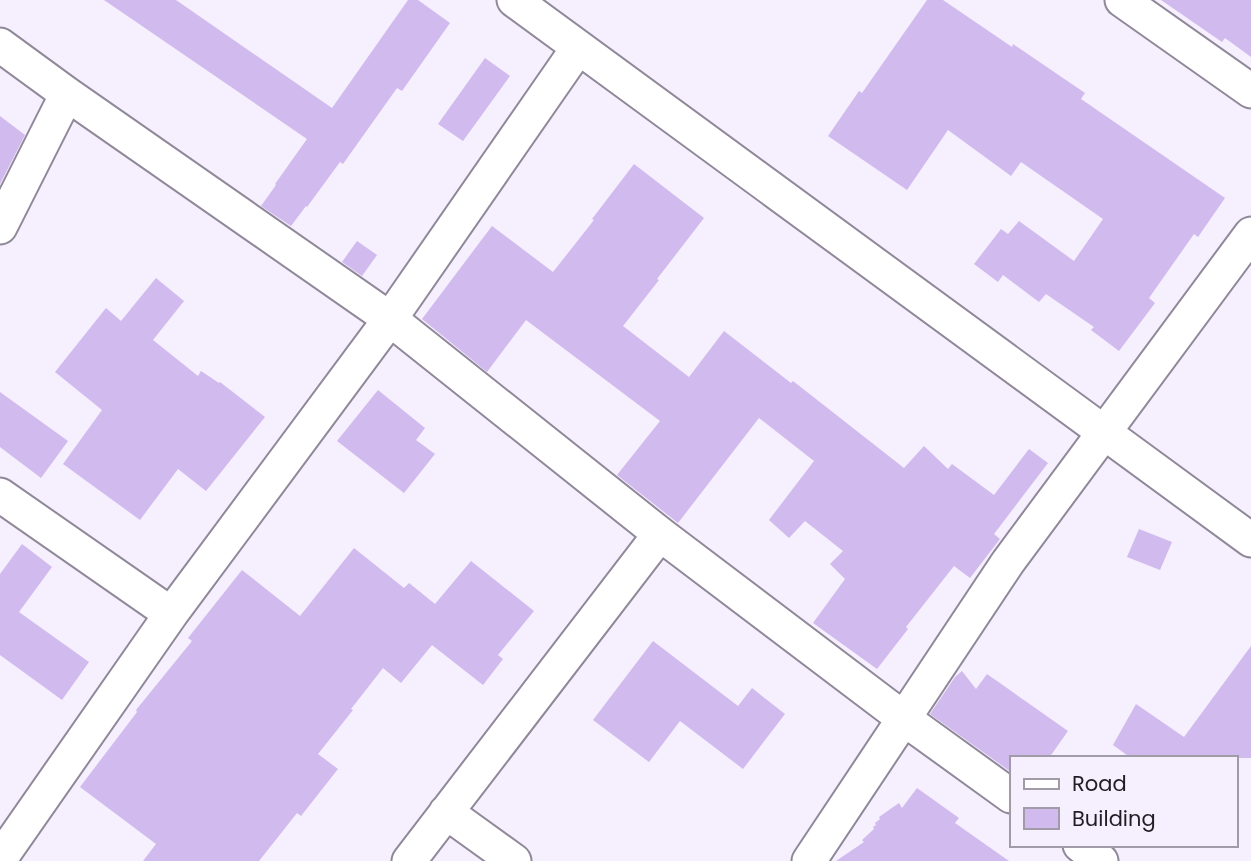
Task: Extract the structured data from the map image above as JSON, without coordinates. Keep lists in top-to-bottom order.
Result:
{
  "legend": ["Road", "Building"]
}
